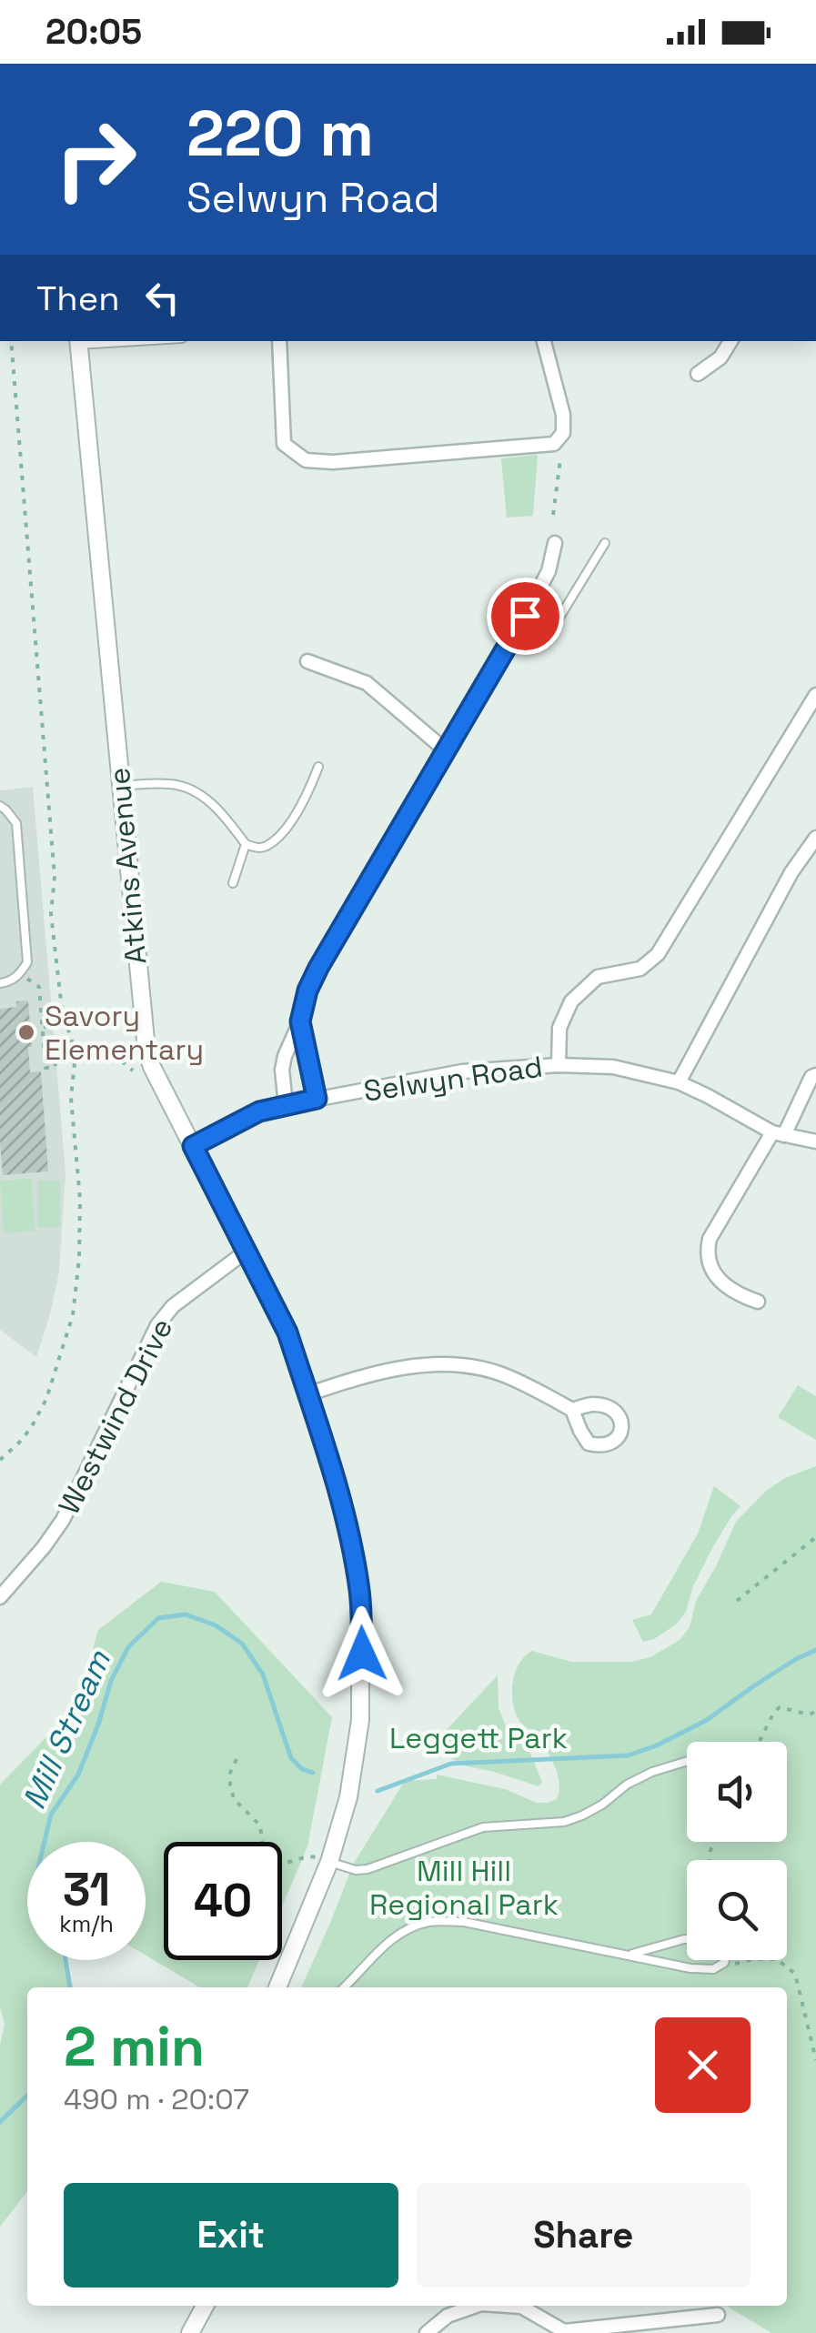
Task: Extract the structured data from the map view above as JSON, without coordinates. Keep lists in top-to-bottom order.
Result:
{
  "streets": {
    "street": ["Atkins Avenue", "Selwyn Road", "Westwind Drive"]
  },
  "crossings": [
    ["Atkins Avenue", "Selwyn Road"],
    ["Atkins Avenue", "Westwind Drive"]
  ],
  "water": ["Mill Stream"],
  "parks": ["Leggett Park", "Mill Hill Regional Park"],
  "places": ["Savory Elementary"],
  "page": {
    "status": "20:05",
    "turn": ["220 m", "Selwyn Road"],
    "then": "Then",
    "speed": "31 km/h",
    "limit": "40",
    "heading": ["2 min", "490 m · 20:07"],
    "buttons": ["Exit", "Share"]
  }
}
